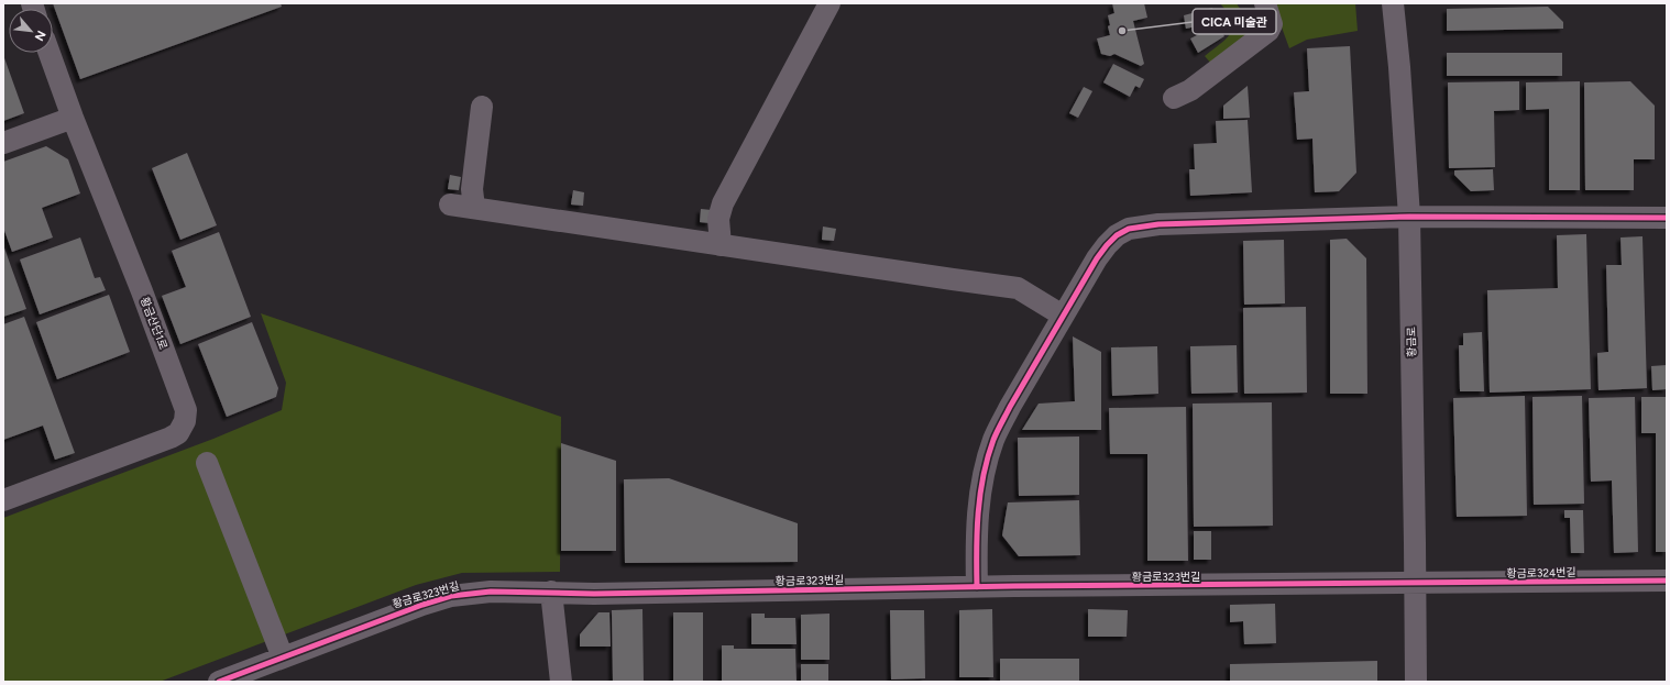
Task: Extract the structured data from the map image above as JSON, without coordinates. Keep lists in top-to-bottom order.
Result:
{
  "streets": {
    "street": [
      "황금산단1로",
      "황금로",
      "황금로324번길",
      "황금로323번길"
    ]
  },
  "crossings": [
    ["황금로", "황금로324번길"],
    ["황금로", "황금로323번길"],
    ["황금로324번길", "황금로323번길"]
  ],
  "places": ["CICA 미술관"],
  "north": "bottom right"
}
